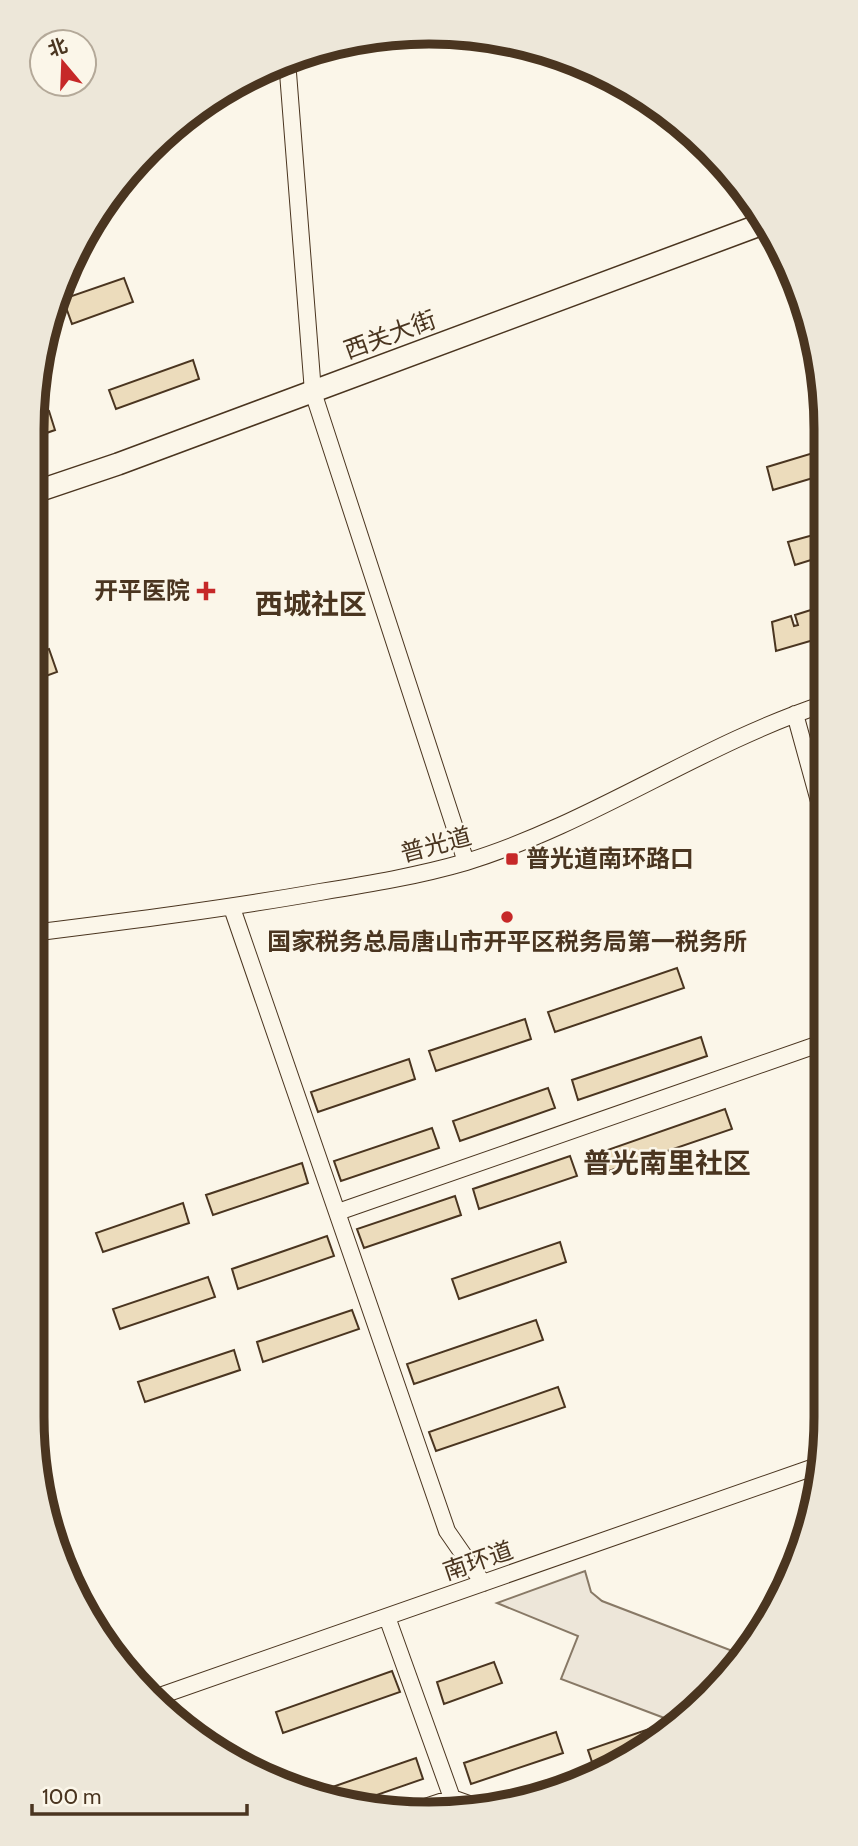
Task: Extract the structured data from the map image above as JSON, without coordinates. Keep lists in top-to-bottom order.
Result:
{
  "streets": {
    "main road": ["西关大街"],
    "street": ["普光道", "南环道"]
  },
  "districts": ["西城社区", "普光南里社区"],
  "places": {
    "health": ["开平医院"],
    "transit": ["普光道南环路口"],
    "other": ["国家税务总局唐山市开平区税务局第一税务所"]
  },
  "scale_bar": "100 m",
  "north": "top"
}
